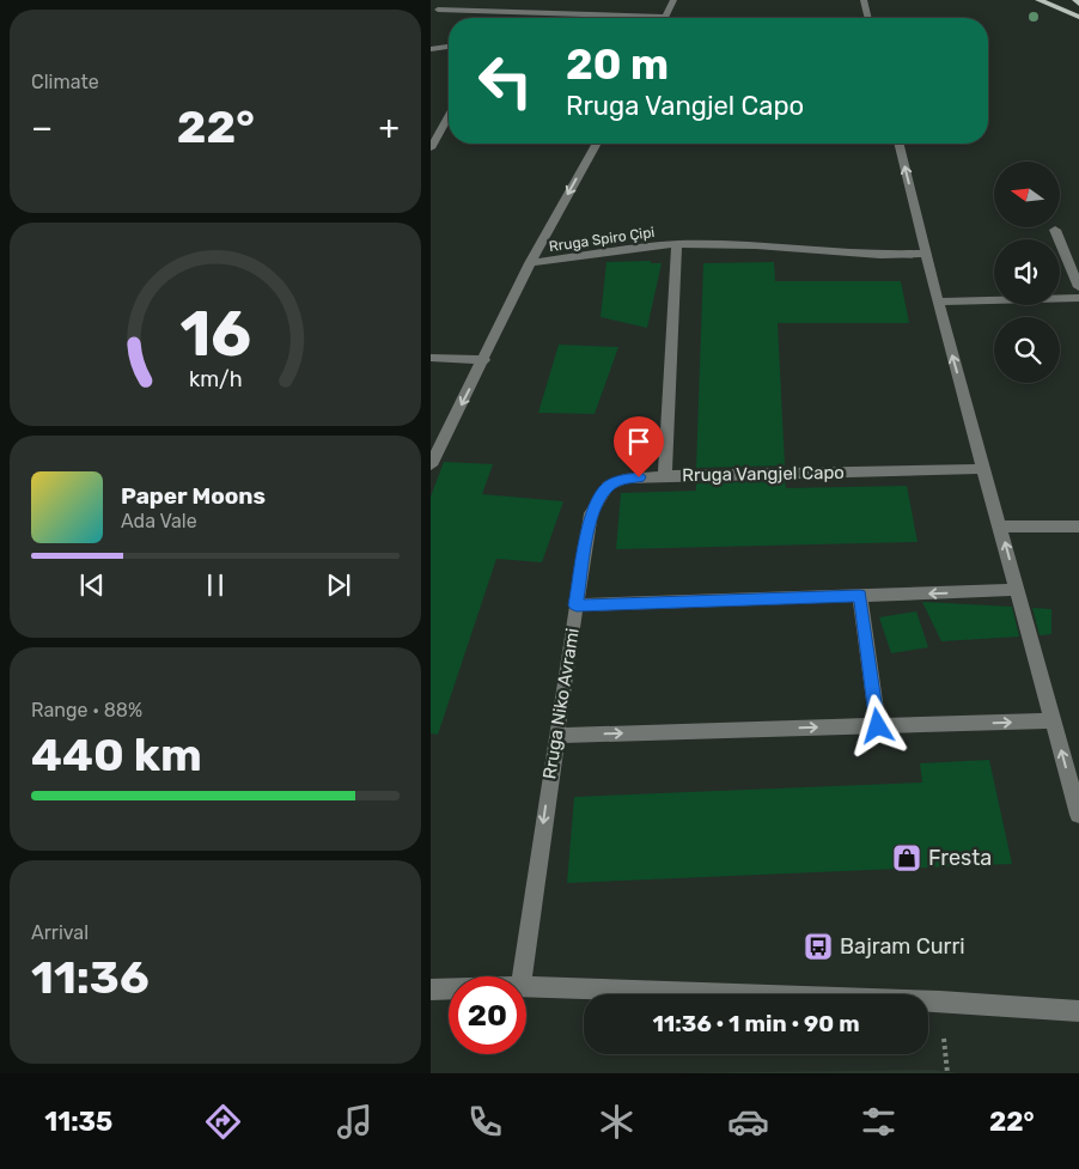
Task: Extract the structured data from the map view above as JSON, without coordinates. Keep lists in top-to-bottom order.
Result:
{
  "streets": {
    "street": ["Rruga Spiro Çipi", "Rruga Vangjel Capo", "Rruga Niko Avrami"]
  },
  "crossings": [
    ["Rruga Spiro Çipi", "Rruga Vangjel Capo"],
    ["Rruga Vangjel Capo", "Rruga Niko Avrami"]
  ],
  "one_way": ["Rruga Spiro Çipi", "Rruga Niko Avrami"],
  "places": {
    "shop": ["Fresta"],
    "bus stop": ["Bajram Curri"]
  },
  "north": "left",
  "page": {
    "tile": [
      "Climate",
      ["Range · 88%", "440 km"],
      ["Arrival", "11:36"]
    ],
    "turn": ["20 m", "Rruga Vangjel Capo"],
    "heat": ["−", "22°", "+"],
    "song": ["Paper Moons", "Ada Vale"],
    "limit": "20",
    "trip": "11:36 · 1 min · 90 m",
    "tabs": ["11:35", "22°"],
    "gauge": ["16", "km/h"]
  }
}
